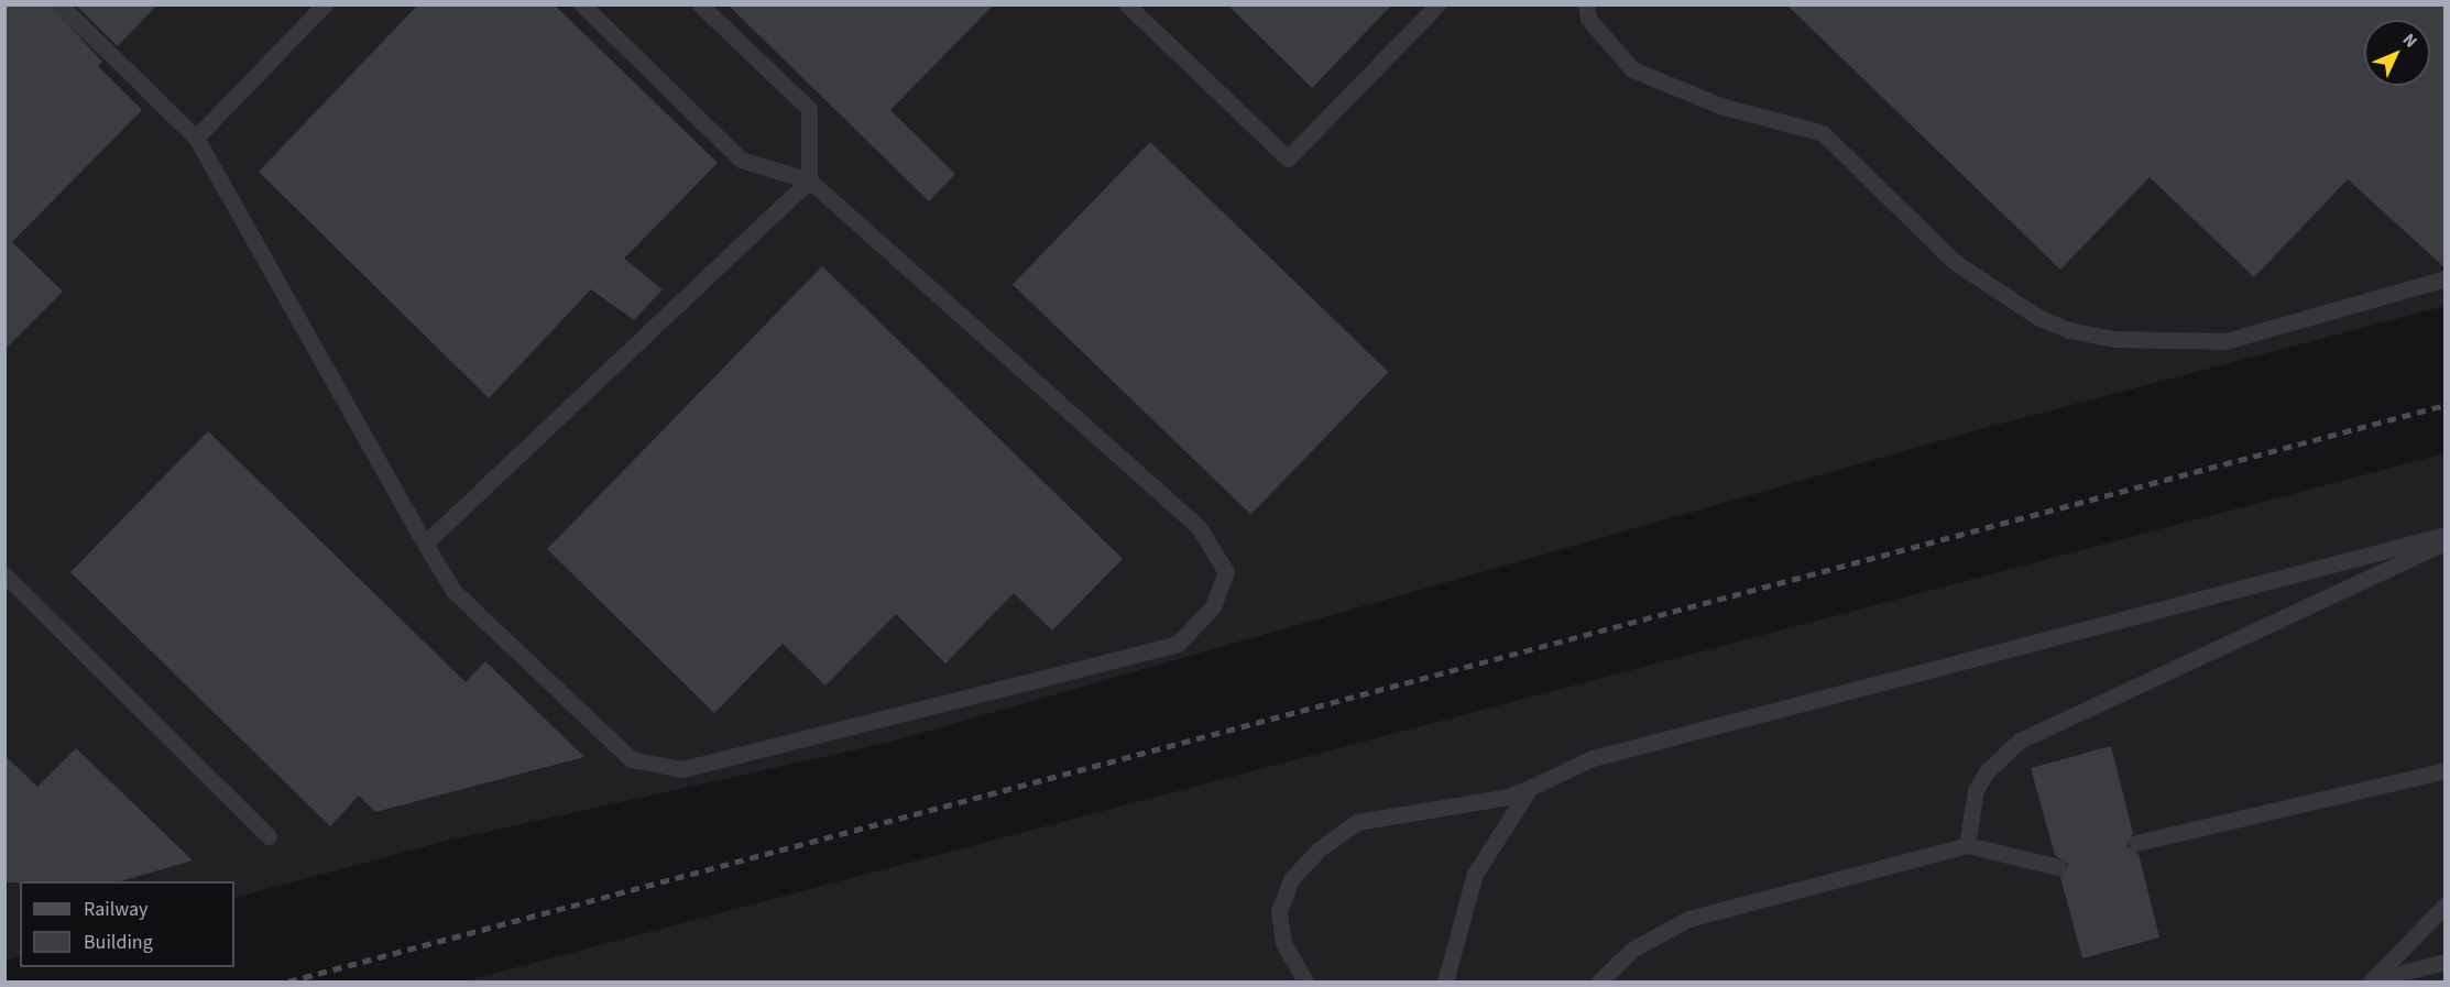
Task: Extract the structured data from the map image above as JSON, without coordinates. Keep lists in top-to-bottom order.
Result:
{
  "legend": ["Railway", "Building"],
  "north": "top right"
}
